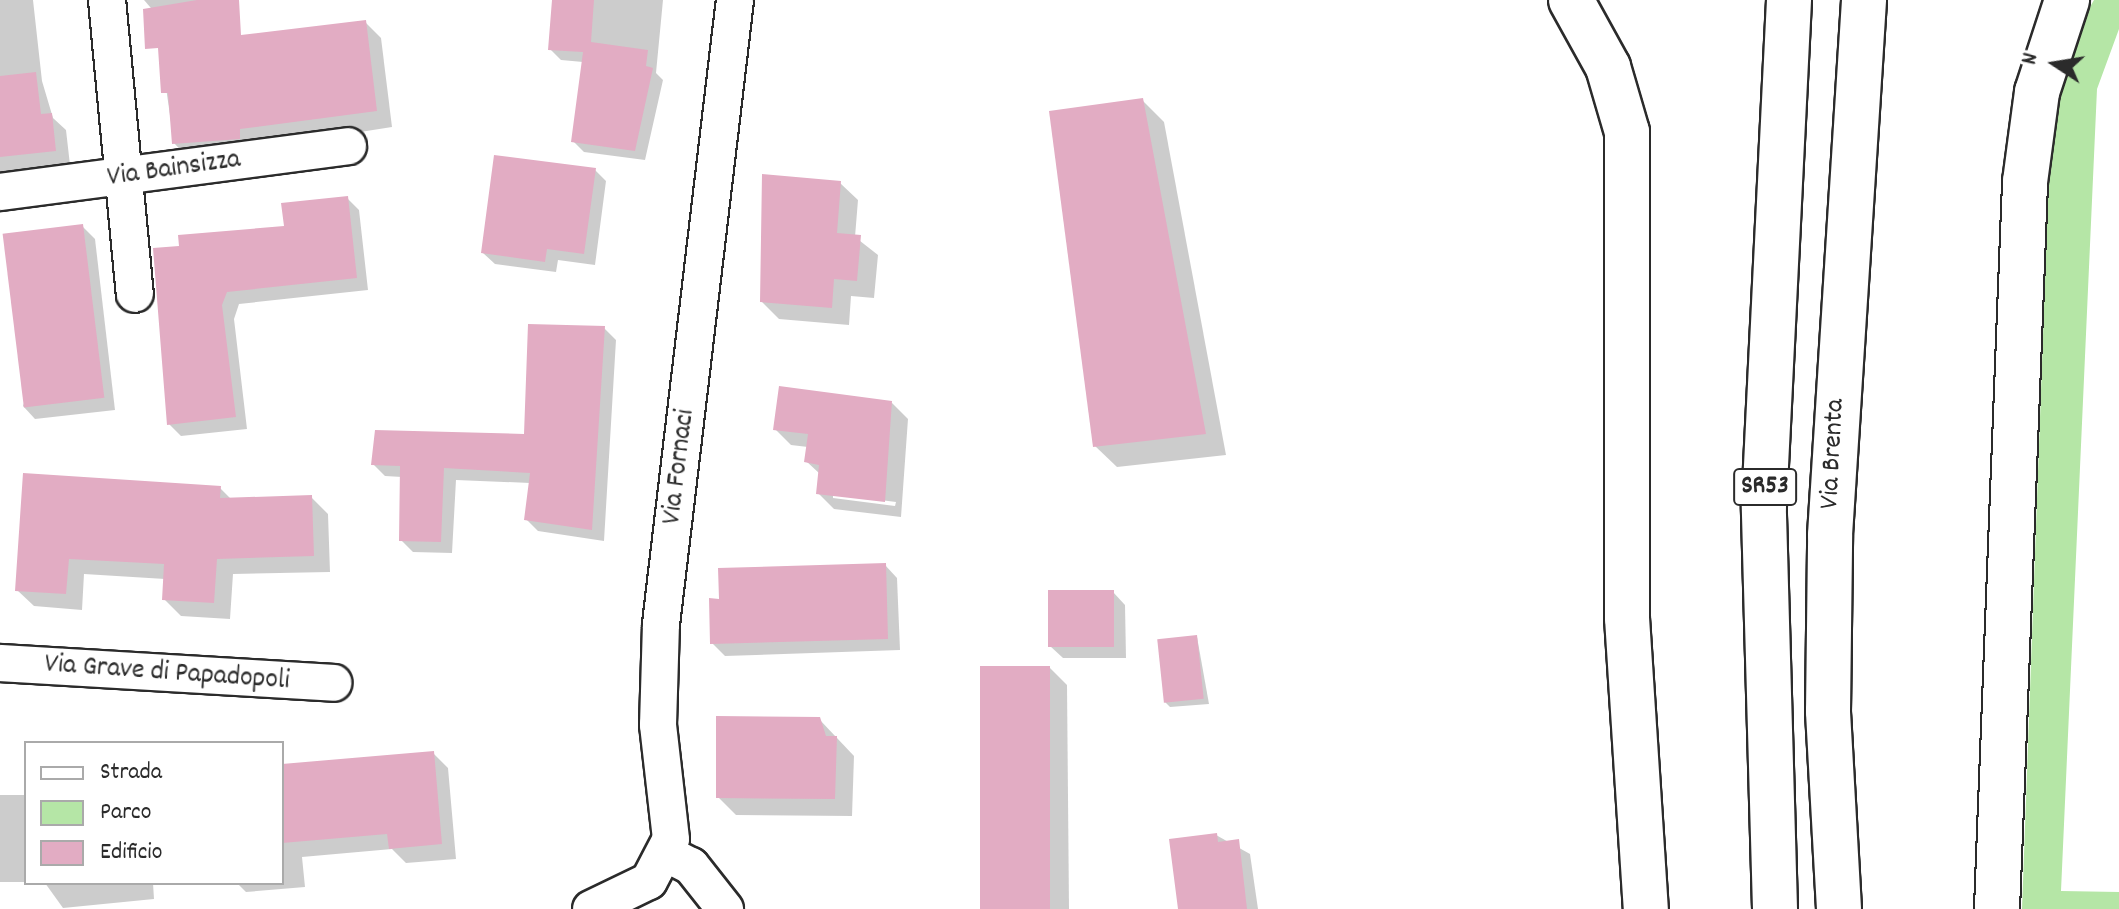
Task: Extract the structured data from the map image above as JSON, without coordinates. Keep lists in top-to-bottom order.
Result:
{
  "streets": {
    "highway": ["Via Brenta", "SR53"],
    "street": ["Via Bainsizza", "Via Fornaci", "Via Grave di Papadopoli"]
  },
  "legend": ["Strada", "Parco", "Edificio"],
  "north": "left"
}
